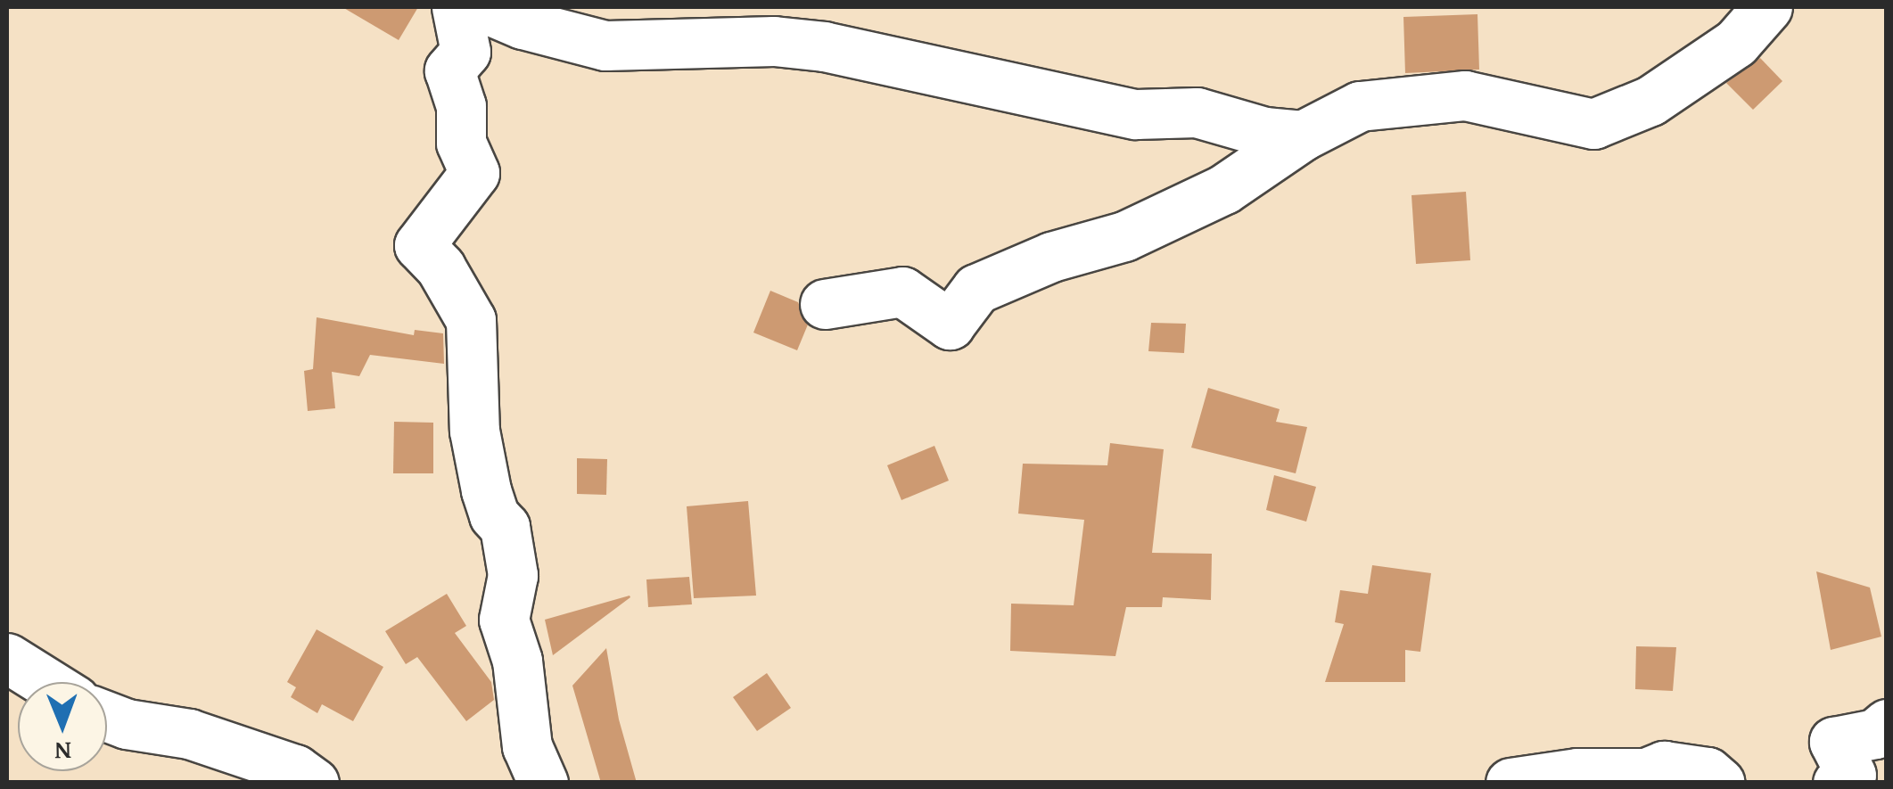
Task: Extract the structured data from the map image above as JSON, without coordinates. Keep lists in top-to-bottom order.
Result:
{
  "north": "bottom"
}
